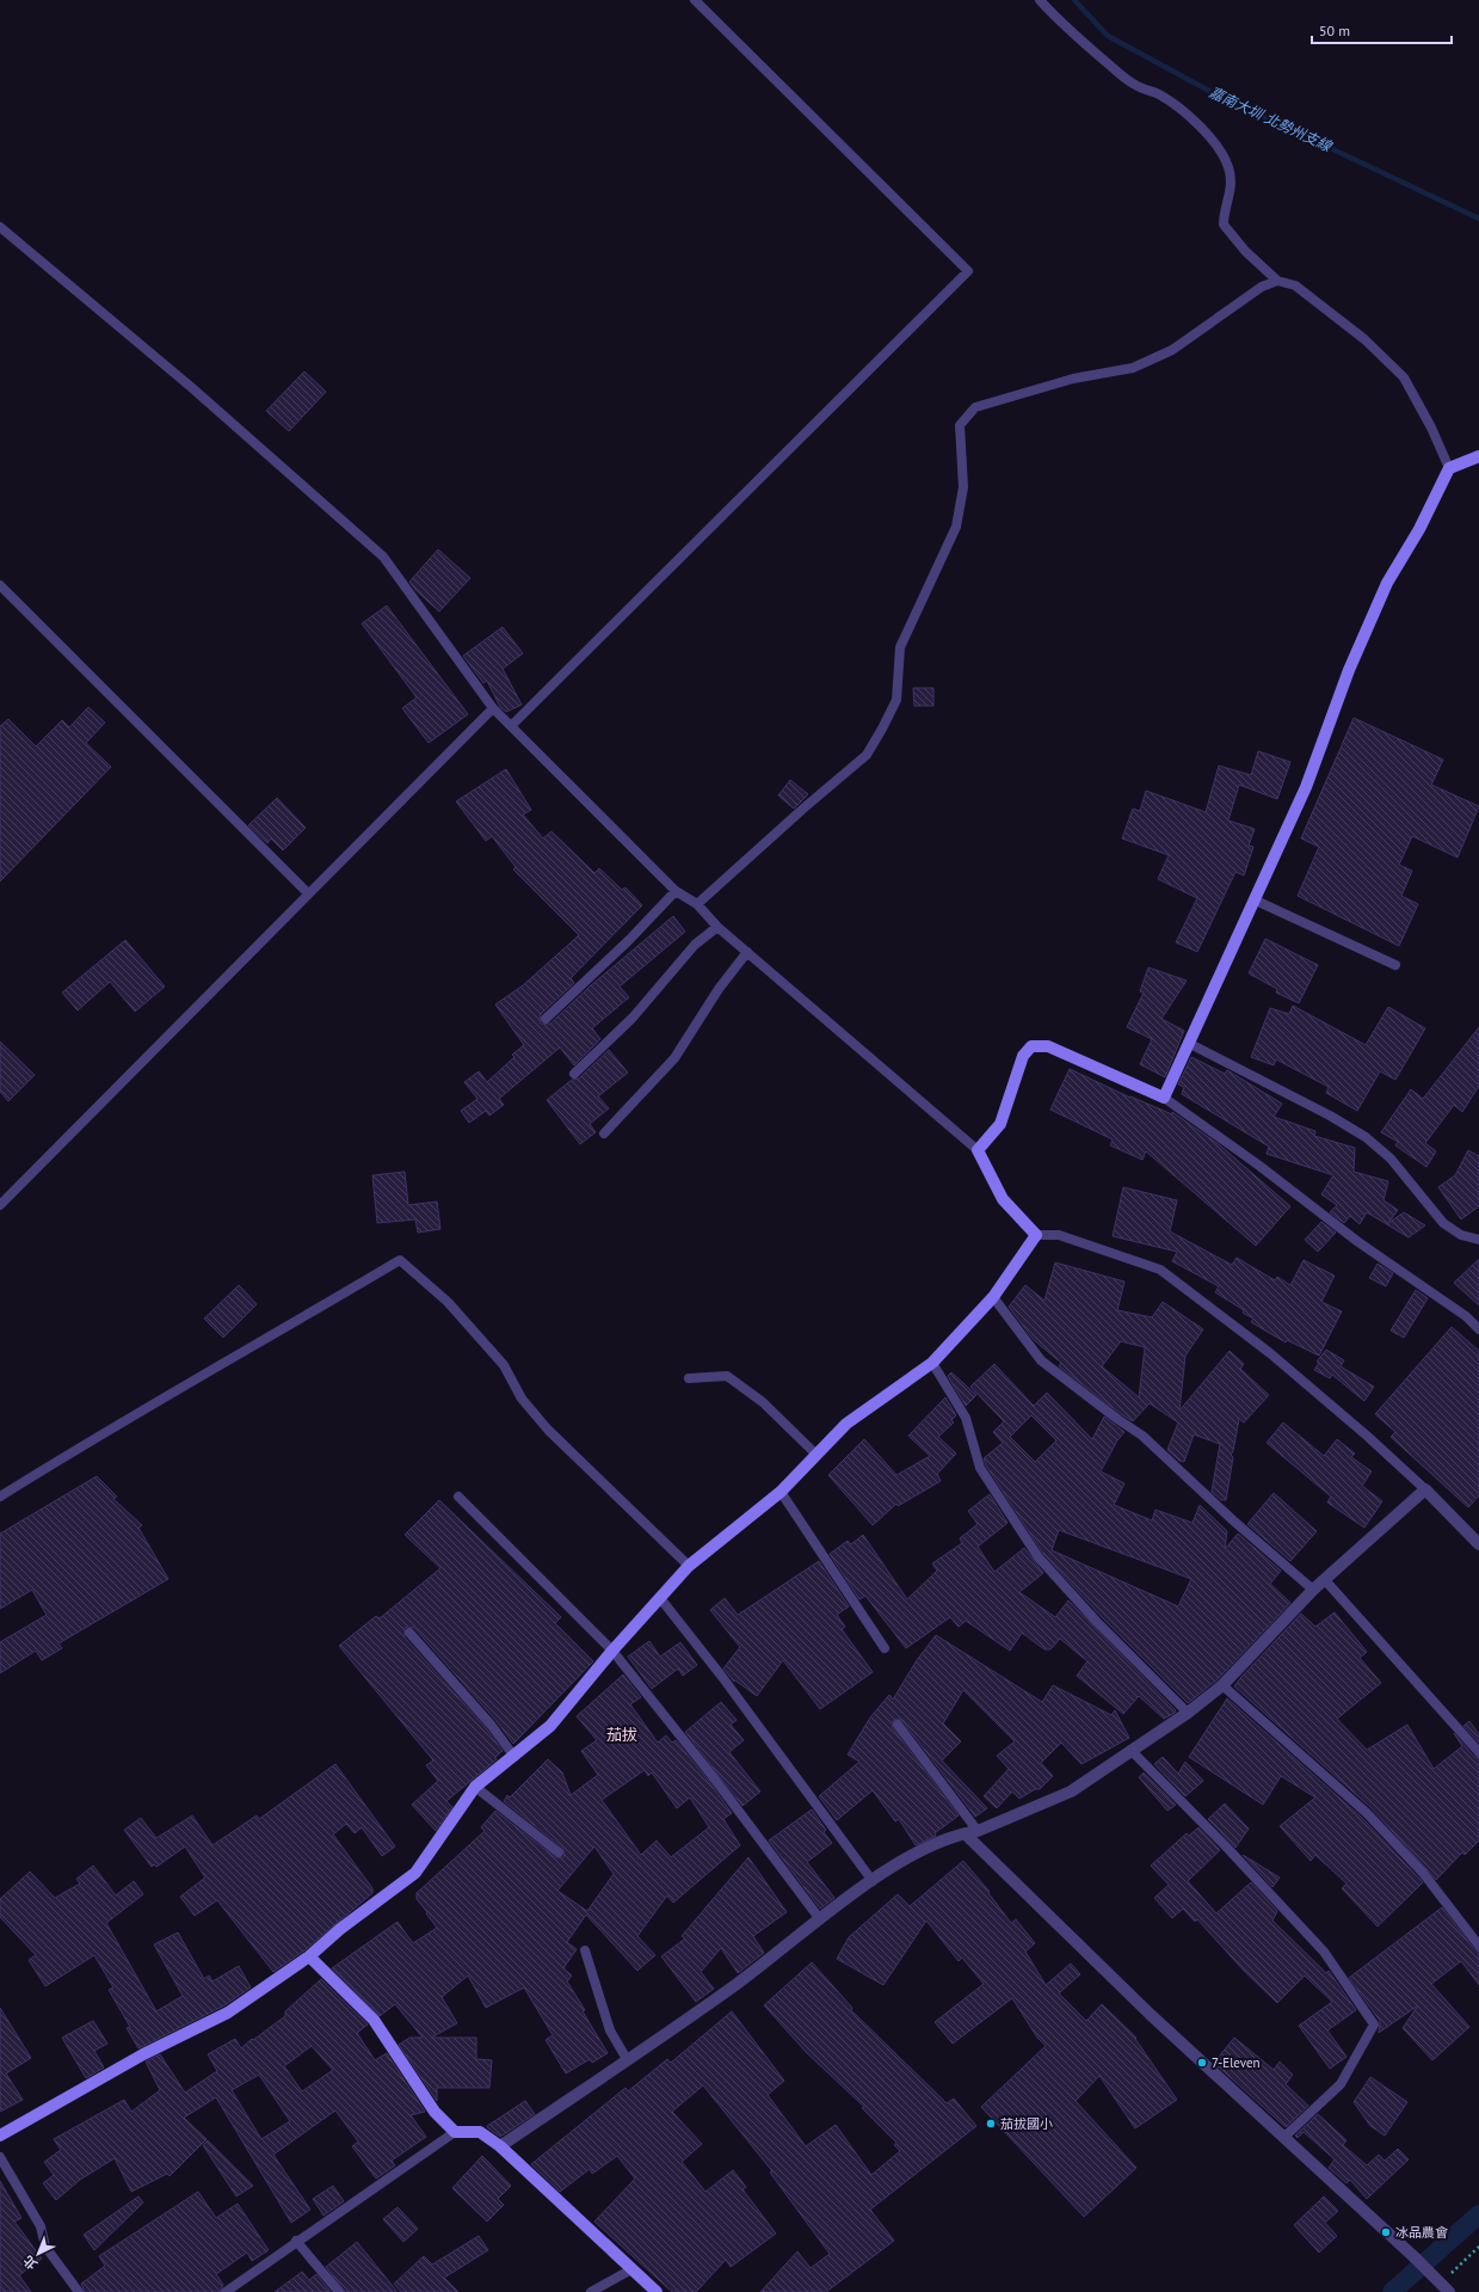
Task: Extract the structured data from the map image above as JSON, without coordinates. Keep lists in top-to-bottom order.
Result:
{
  "districts": ["茄拔"],
  "water": ["嘉南大圳 北勢州支線"],
  "places": ["7-Eleven", "茄拔國小", "冰品農會"],
  "scale_bar": "50 m",
  "north": "bottom left"
}
